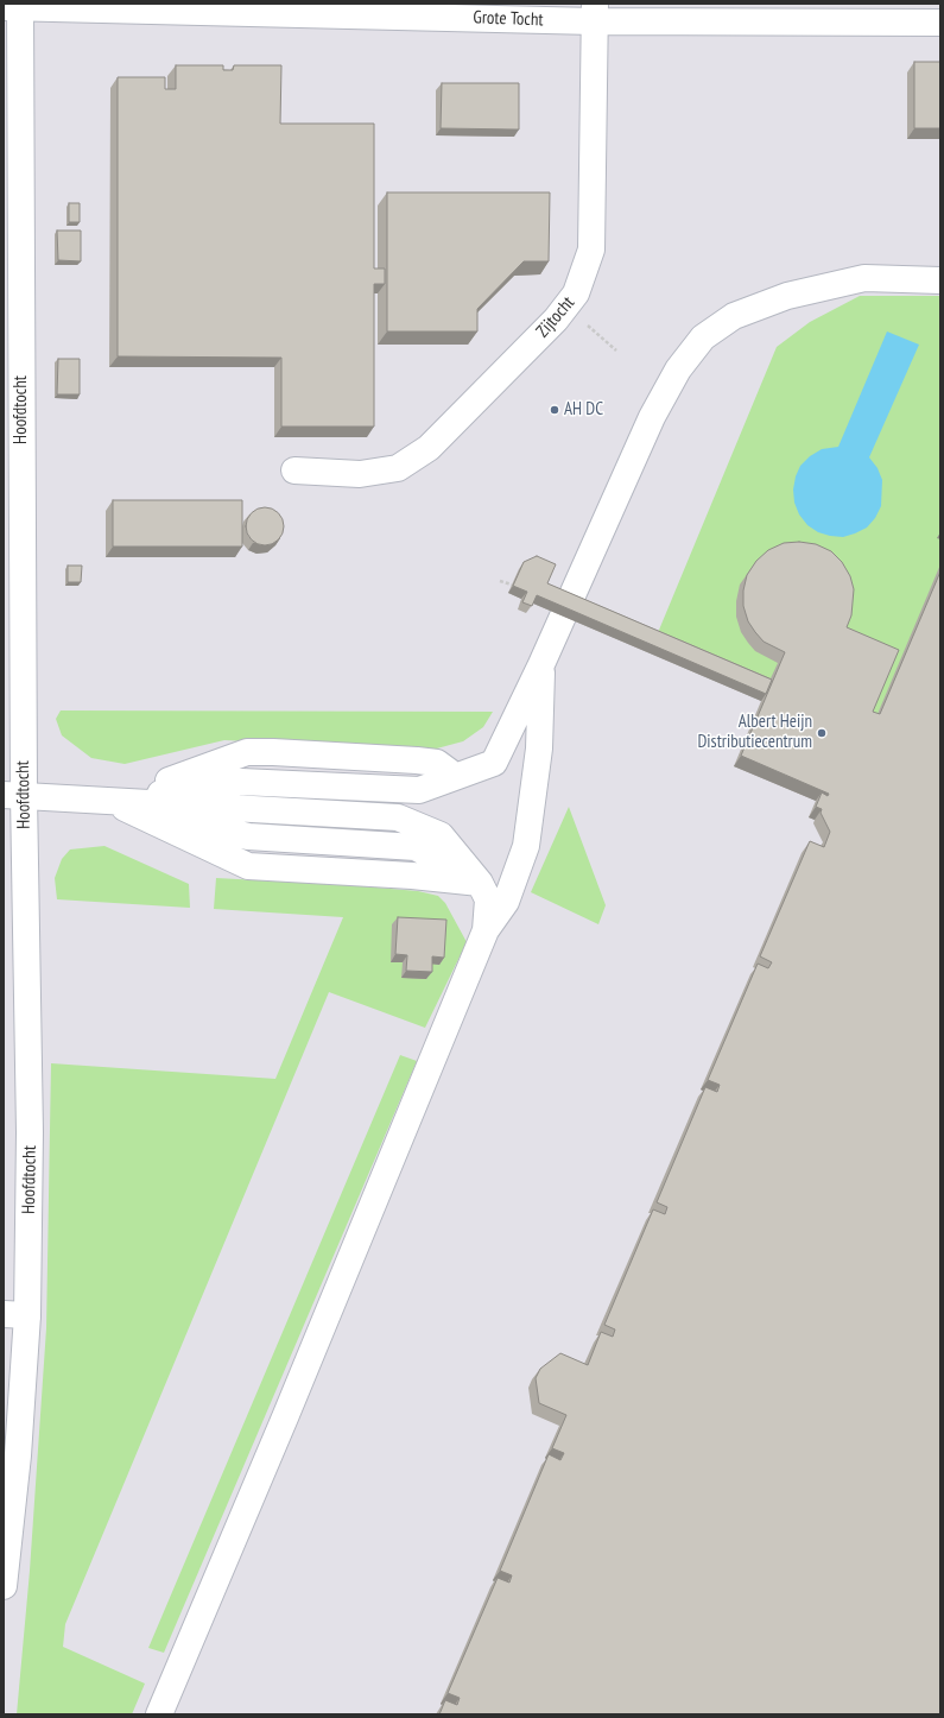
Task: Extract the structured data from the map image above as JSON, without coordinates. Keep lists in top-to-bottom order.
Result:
{
  "streets": {
    "street": ["Grote Tocht", "Zijtocht", "Hoofdtocht"]
  },
  "crossings": [
    ["Grote Tocht", "Zijtocht"],
    ["Grote Tocht", "Hoofdtocht"]
  ],
  "places": ["AH DC", "Albert Heijn Distributiecentrum"]
}
